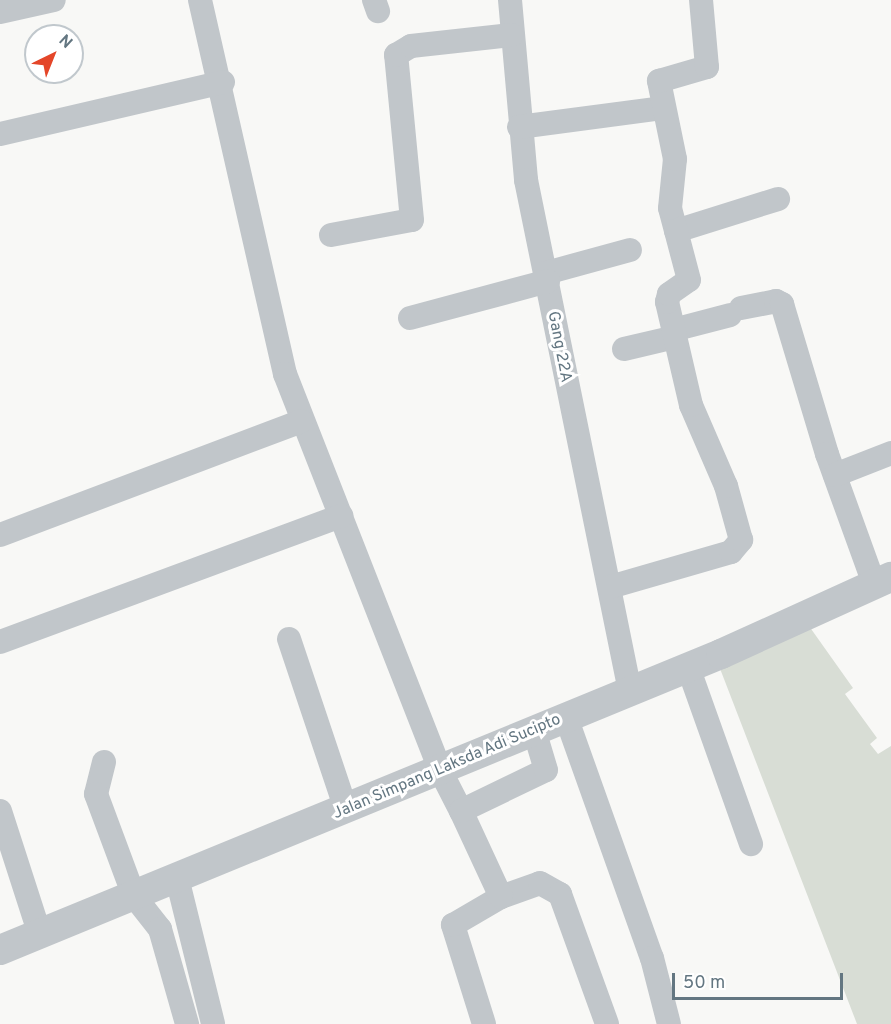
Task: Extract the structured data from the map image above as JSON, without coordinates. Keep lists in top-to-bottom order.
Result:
{
  "streets": {
    "street": ["Gang 22A", "Jalan Simpang Laksda Adi Sucipto"]
  },
  "crossings": [
    ["Gang 22A", "Jalan Simpang Laksda Adi Sucipto"]
  ],
  "scale_bar": "50 m",
  "north": "top right"
}
